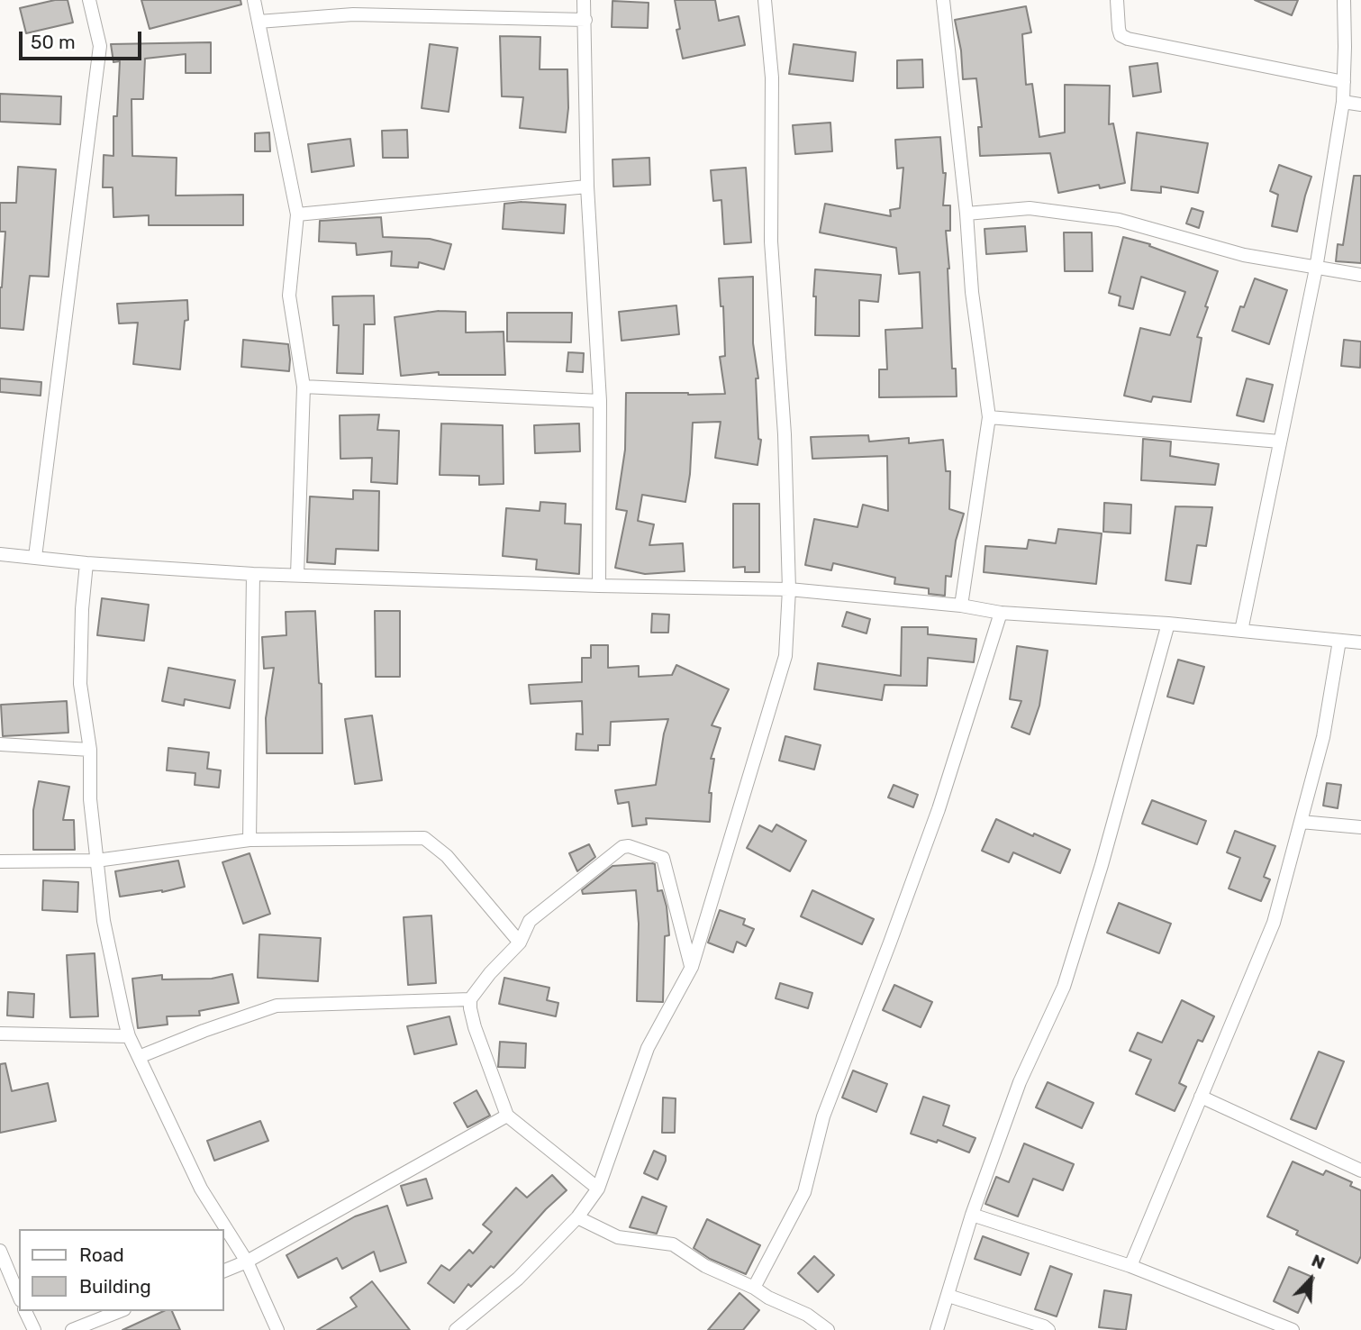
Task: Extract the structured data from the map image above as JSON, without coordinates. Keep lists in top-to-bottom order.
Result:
{
  "legend": ["Road", "Building"],
  "scale_bar": "50 m",
  "north": "top right"
}
